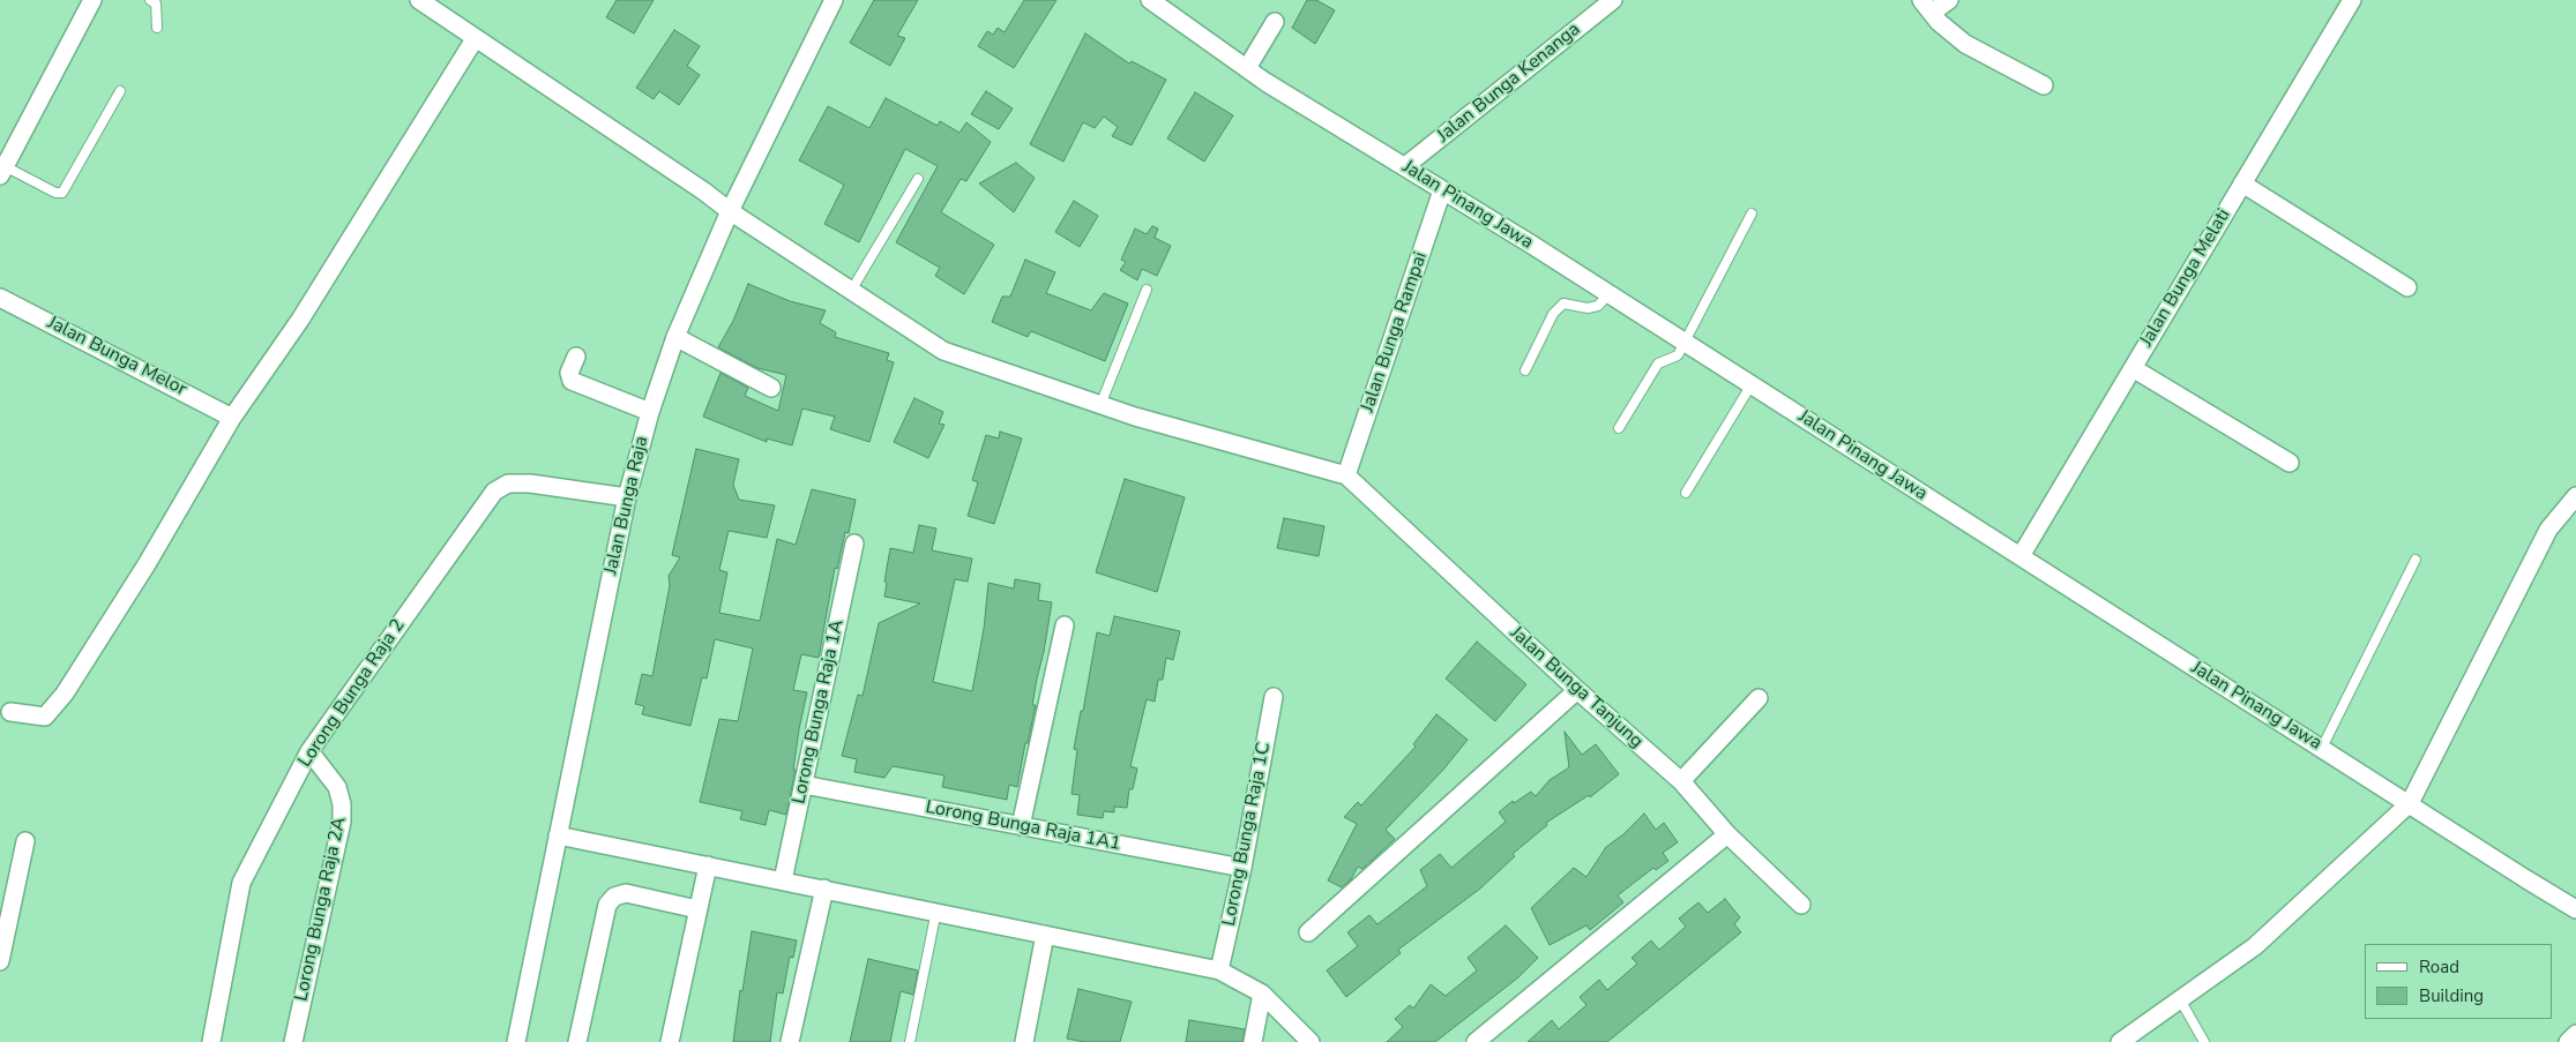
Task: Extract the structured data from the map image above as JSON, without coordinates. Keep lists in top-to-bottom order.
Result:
{
  "streets": {
    "street": [
      "Jalan Bunga Kenanga",
      "Jalan Pinang Jawa",
      "Jalan Bunga Melati",
      "Jalan Bunga Rampai",
      "Jalan Bunga Melor",
      "Jalan Bunga Raja",
      "Jalan Bunga Tanjung",
      "Lorong Bunga Raja 2",
      "Lorong Bunga Raja 1A",
      "Lorong Bunga Raja 1A1",
      "Lorong Bunga Raja 1C",
      "Lorong Bunga Raja 2A"
    ]
  },
  "crossings": [
    ["Jalan Bunga Kenanga", "Jalan Pinang Jawa"],
    ["Jalan Pinang Jawa", "Jalan Bunga Melati"],
    ["Jalan Pinang Jawa", "Jalan Bunga Rampai"],
    ["Jalan Bunga Rampai", "Jalan Bunga Tanjung"],
    ["Jalan Bunga Raja", "Lorong Bunga Raja 2"],
    ["Lorong Bunga Raja 2", "Lorong Bunga Raja 2A"],
    ["Lorong Bunga Raja 1A", "Lorong Bunga Raja 1A1"],
    ["Lorong Bunga Raja 1A1", "Lorong Bunga Raja 1C"]
  ],
  "legend": ["Road", "Building"]
}
